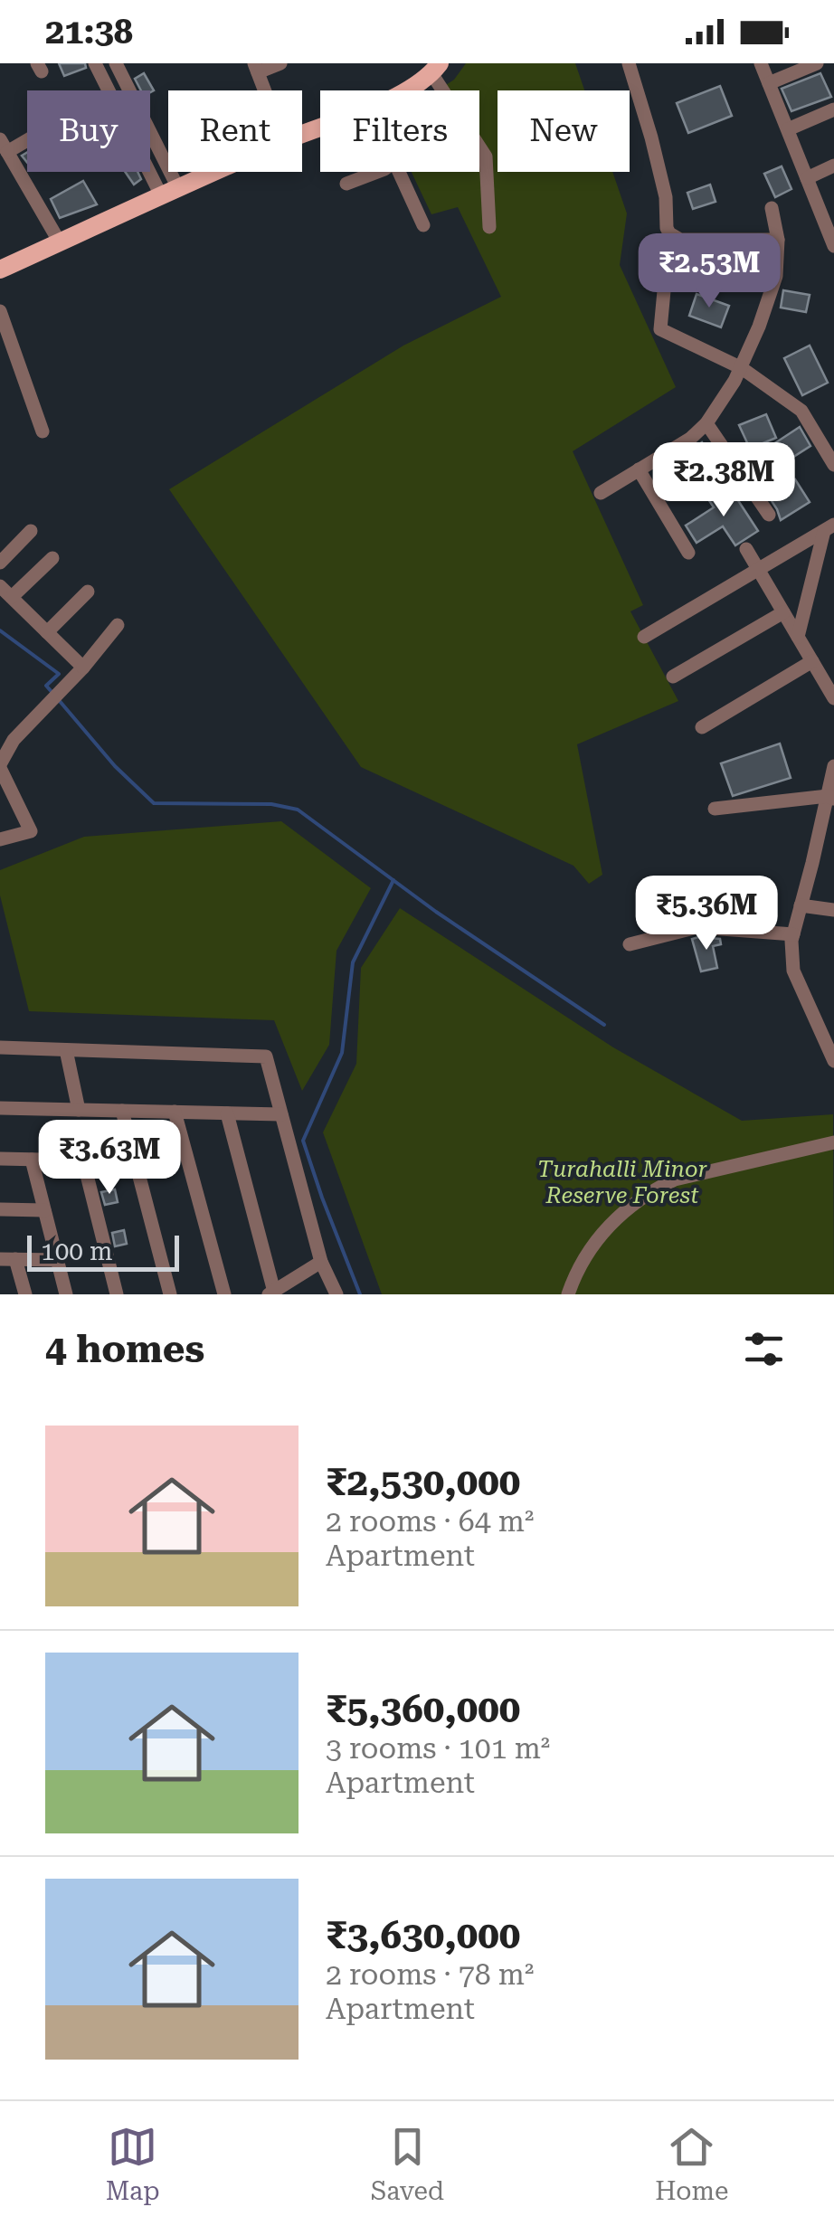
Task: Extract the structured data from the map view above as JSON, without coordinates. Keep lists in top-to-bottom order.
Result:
{
  "parks": ["Turahalli Minor Reserve Forest"],
  "scale_bar": "100 m",
  "page": {
    "status": "21:38",
    "chip": [
      "Buy",
      "Rent",
      "Filters",
      "New"
    ],
    "price": [
      "₹2.53M",
      "₹2.38M",
      "₹5.36M",
      "₹3.63M"
    ],
    "scale": "100 m",
    "heading": "4 homes",
    "list": [
      {
        "name": "₹2,530,000",
        "note": "2 rooms · 64 m² · Apartment"
      },
      {
        "name": "₹5,360,000",
        "note": "3 rooms · 101 m² · Apartment"
      },
      {
        "name": "₹3,630,000",
        "note": "2 rooms · 78 m² · Apartment"
      }
    ],
    "tabs": ["Map", "Saved", "Home"]
  }
}
